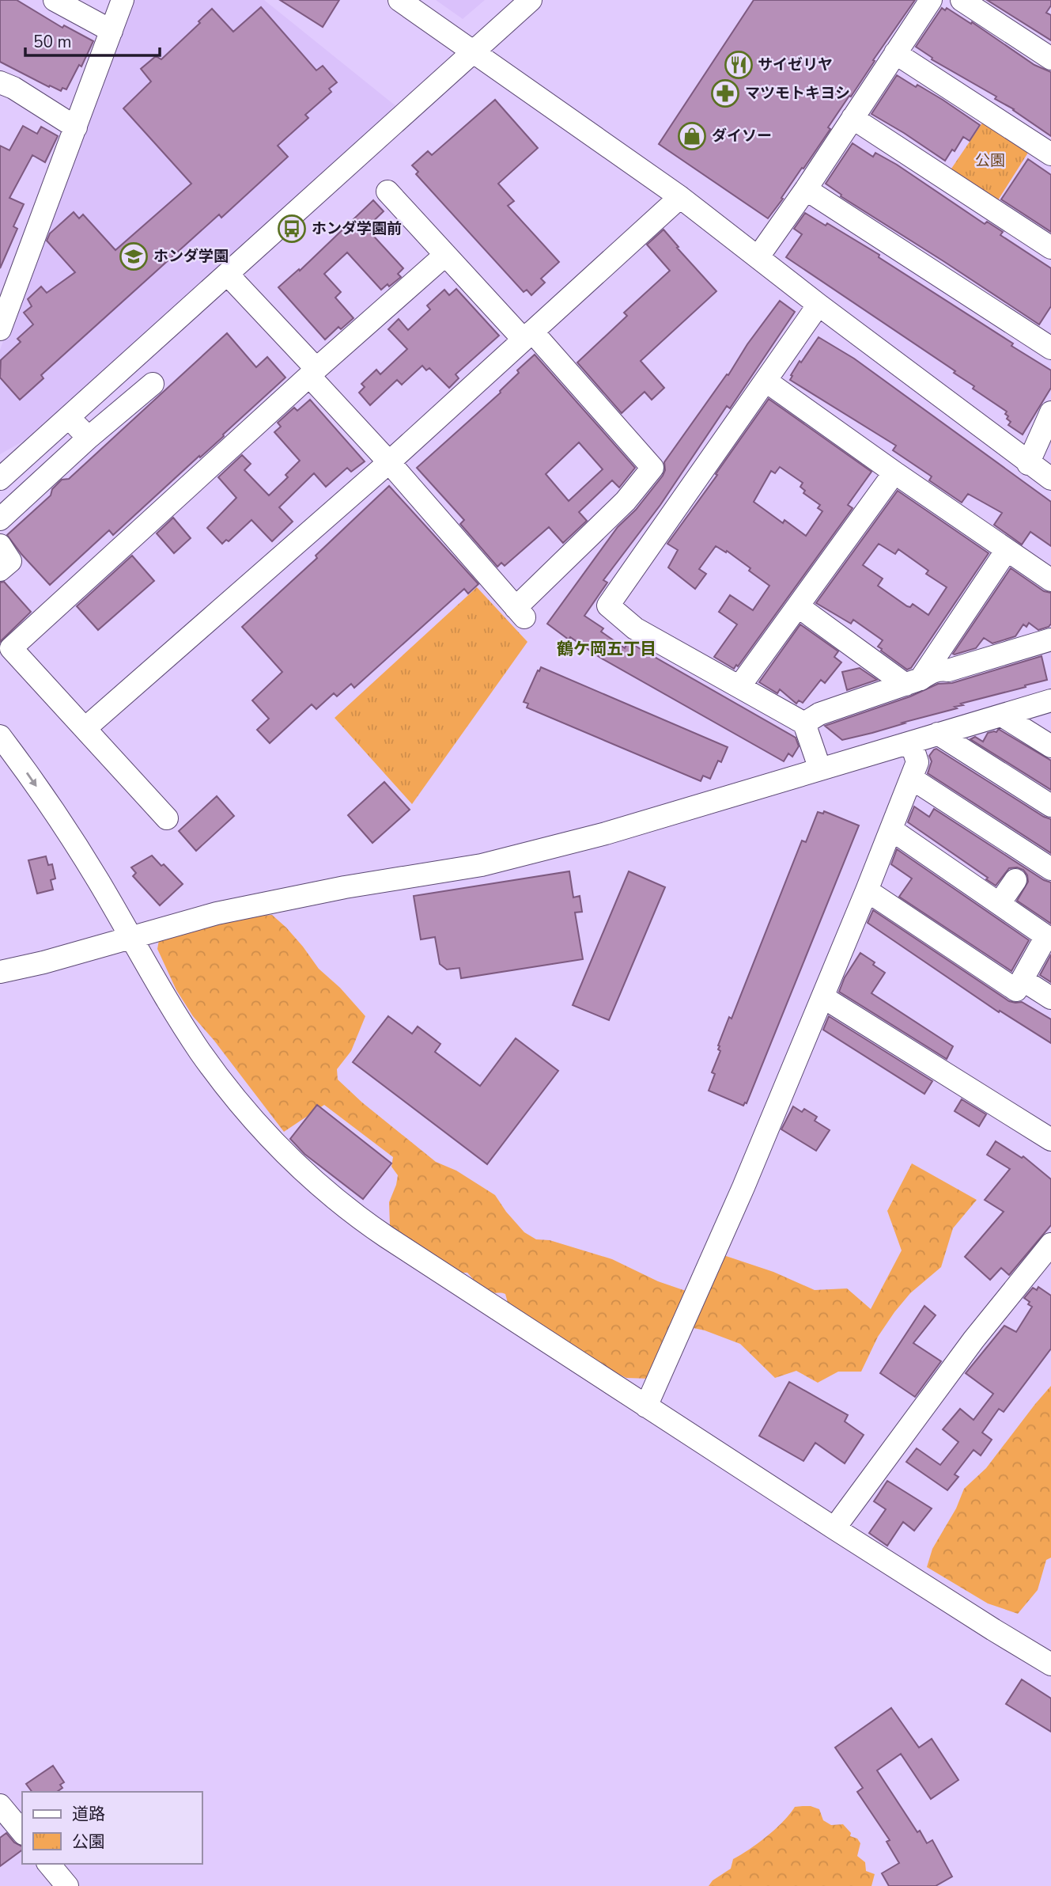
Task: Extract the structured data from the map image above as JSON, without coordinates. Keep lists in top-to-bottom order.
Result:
{
  "districts": ["鶴ケ岡五丁目"],
  "parks": ["公園"],
  "places": {
    "restaurant": ["サイゼリヤ"],
    "pharmacy": ["マツモトキヨシ"],
    "shop": ["ダイソー"],
    "bus stop": ["ホンダ学園前"],
    "school or university": ["ホンダ学園"]
  },
  "legend": ["道路", "公園"],
  "scale_bar": "50 m"
}
